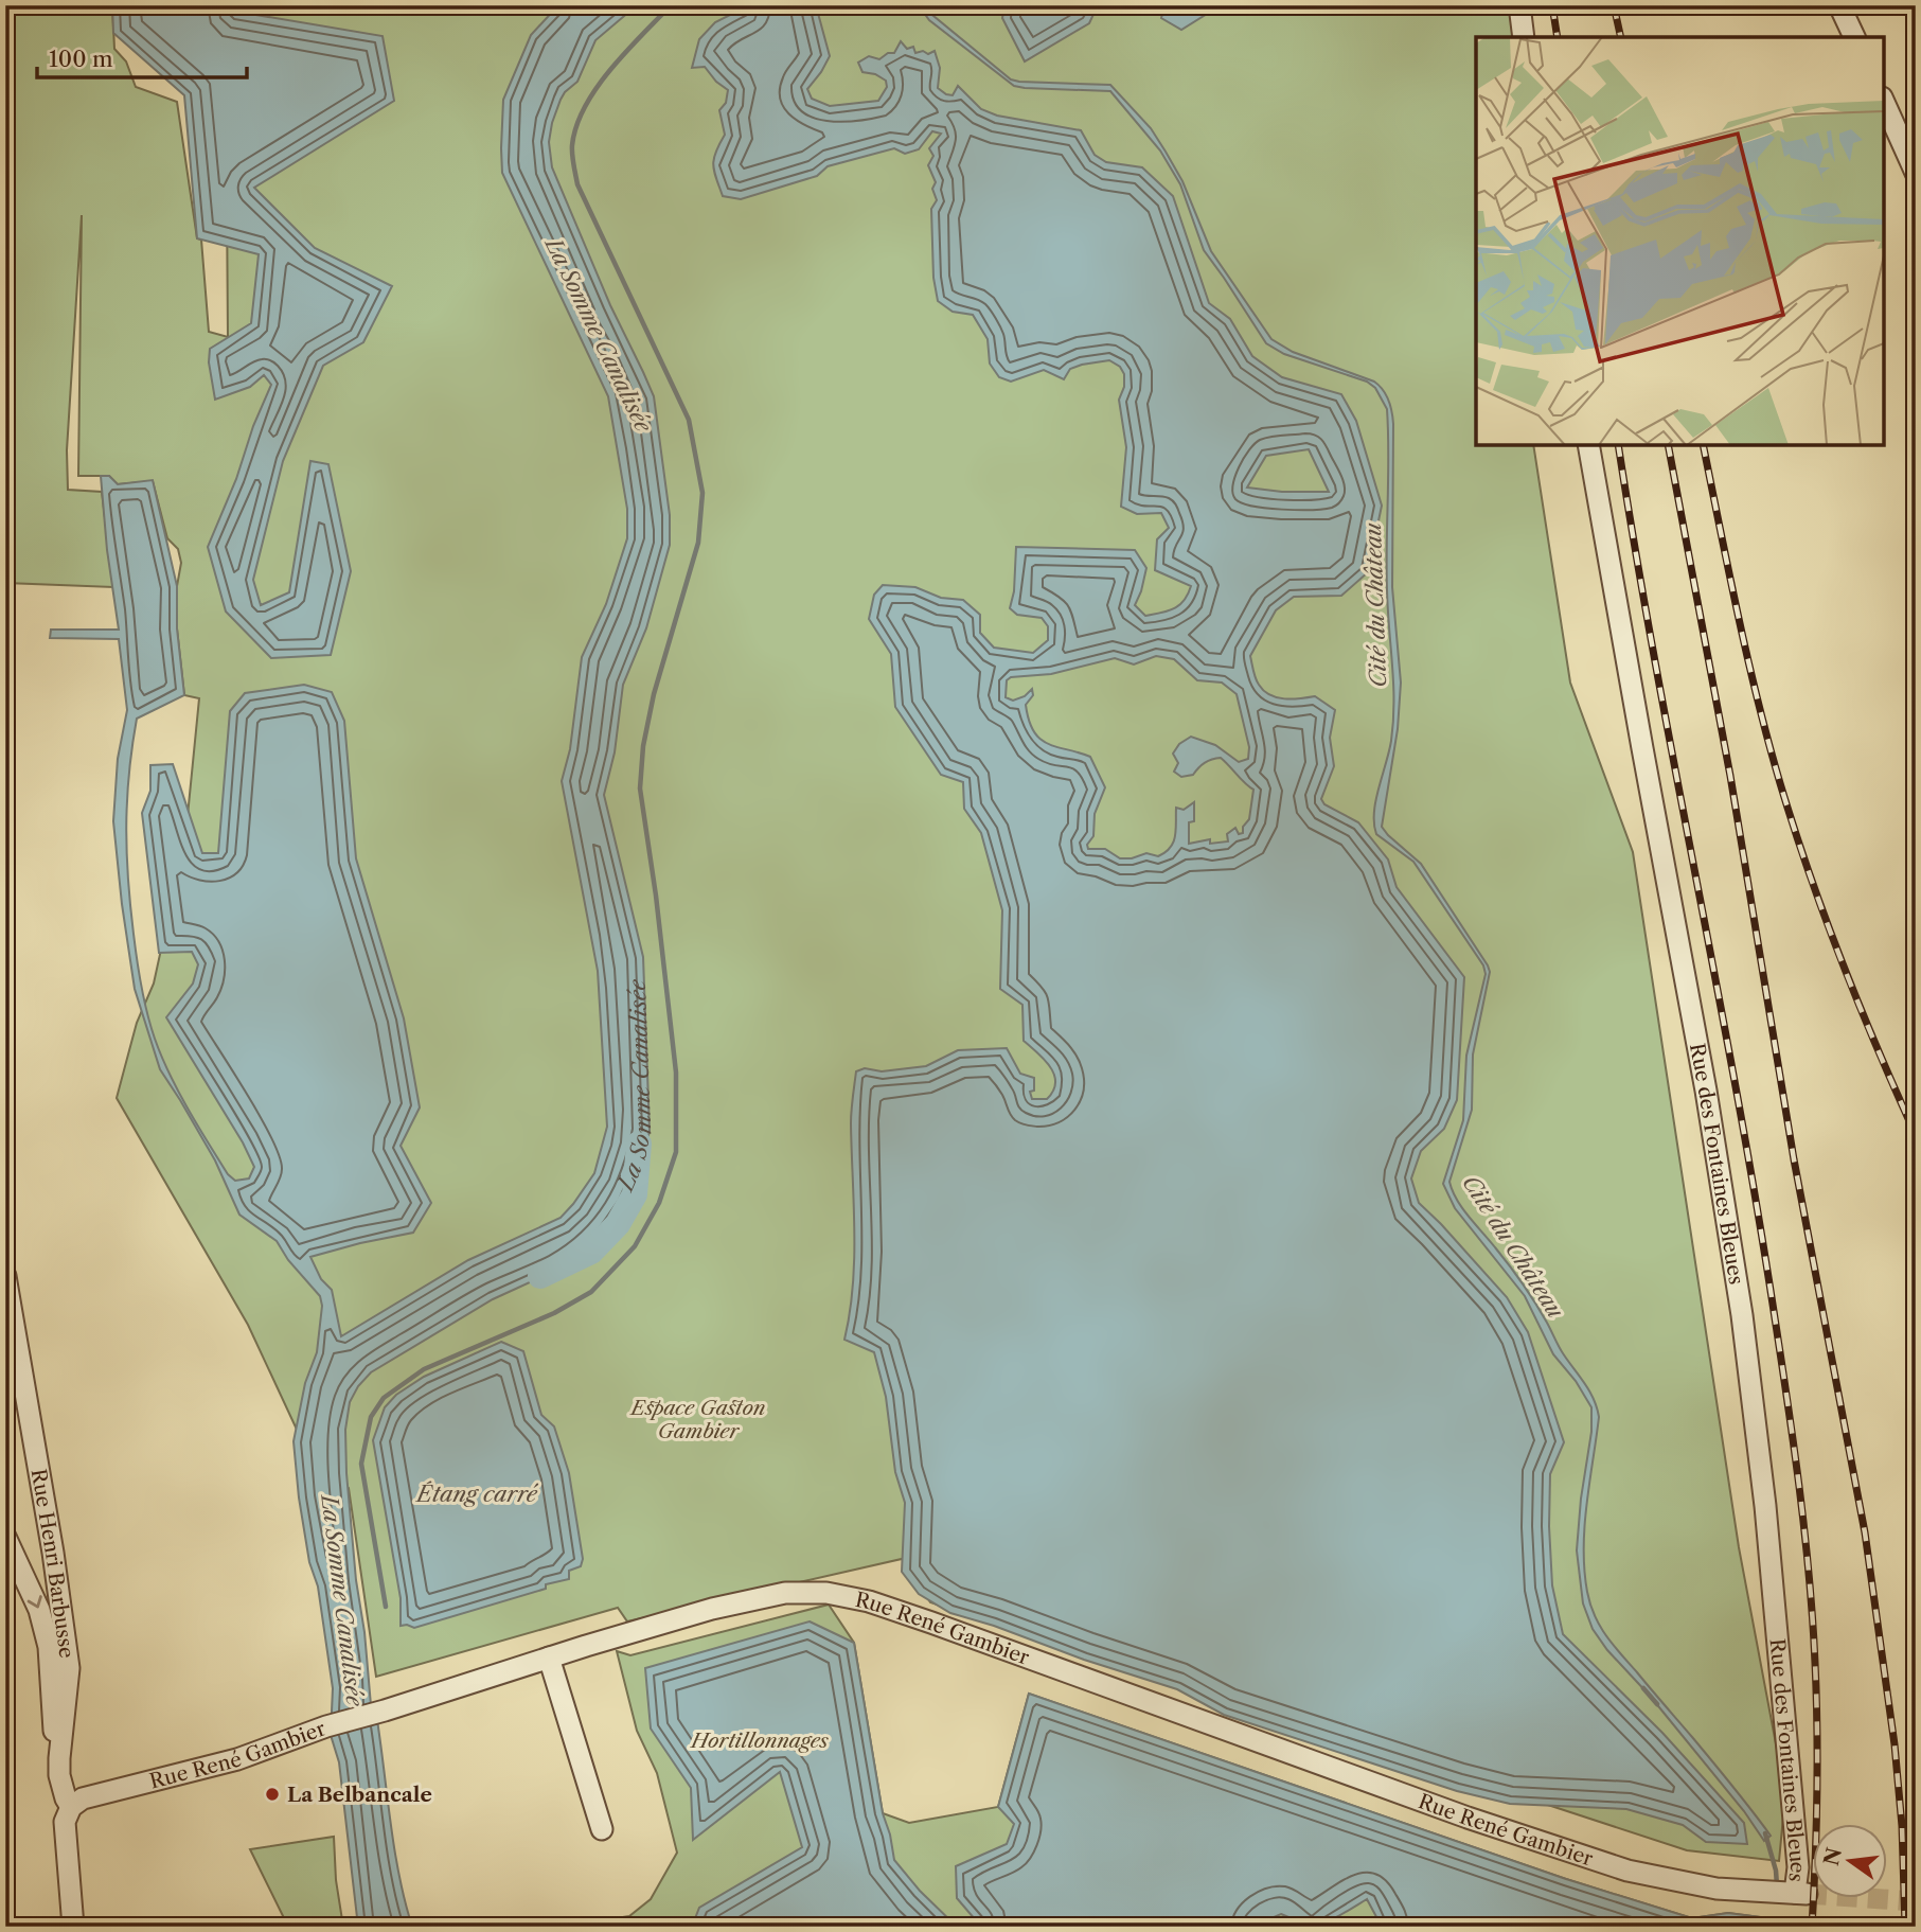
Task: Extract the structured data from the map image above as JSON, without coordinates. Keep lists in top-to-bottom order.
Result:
{
  "streets": {
    "street": ["Rue des Fontaines Bleues", "Rue Henri Barbusse", "Rue René Gambier"]
  },
  "crossings": [
    ["Rue des Fontaines Bleues", "Rue René Gambier"],
    ["Rue Henri Barbusse", "Rue René Gambier"]
  ],
  "water": ["La Somme Canalisée", "Cité du Château", "Étang carré"],
  "parks": ["Espace Gaston Gambier", "Hortillonnages"],
  "places": ["La Belbancale"],
  "scale_bar": "100 m",
  "north": "left"
}
